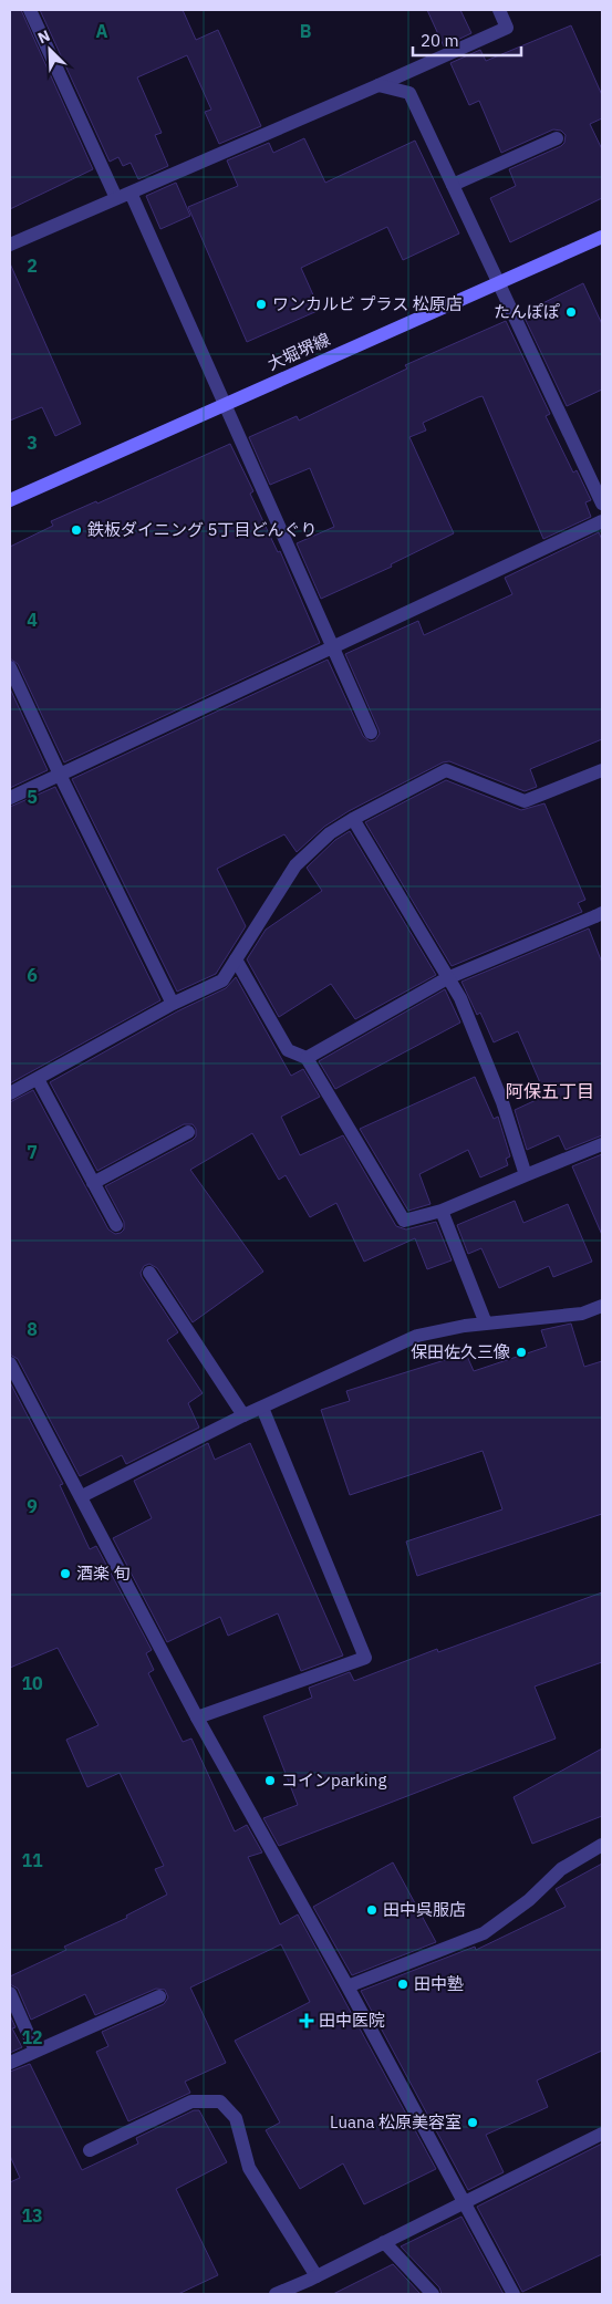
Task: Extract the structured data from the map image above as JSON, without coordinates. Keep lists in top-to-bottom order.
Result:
{
  "streets": {
    "main road": ["大堀堺線"]
  },
  "districts": ["阿保五丁目"],
  "places": {
    "other": [
      "ワンカルビ プラス 松原店",
      "たんぽぽ",
      "鉄板ダイニング 5丁目どんぐり",
      "保田佐久三像",
      "酒楽 旬",
      "コインparking",
      "田中呉服店",
      "田中塾",
      "Luana 松原美容室"
    ],
    "health": ["田中医院"]
  },
  "scale_bar": "20 m",
  "north": "top left",
  "grid": {
    "columns": ["A", "B"],
    "rows": [
      "2",
      "3",
      "4",
      "5",
      "6",
      "7",
      "8",
      "9",
      "10",
      "11",
      "12",
      "13"
    ]
  }
}
